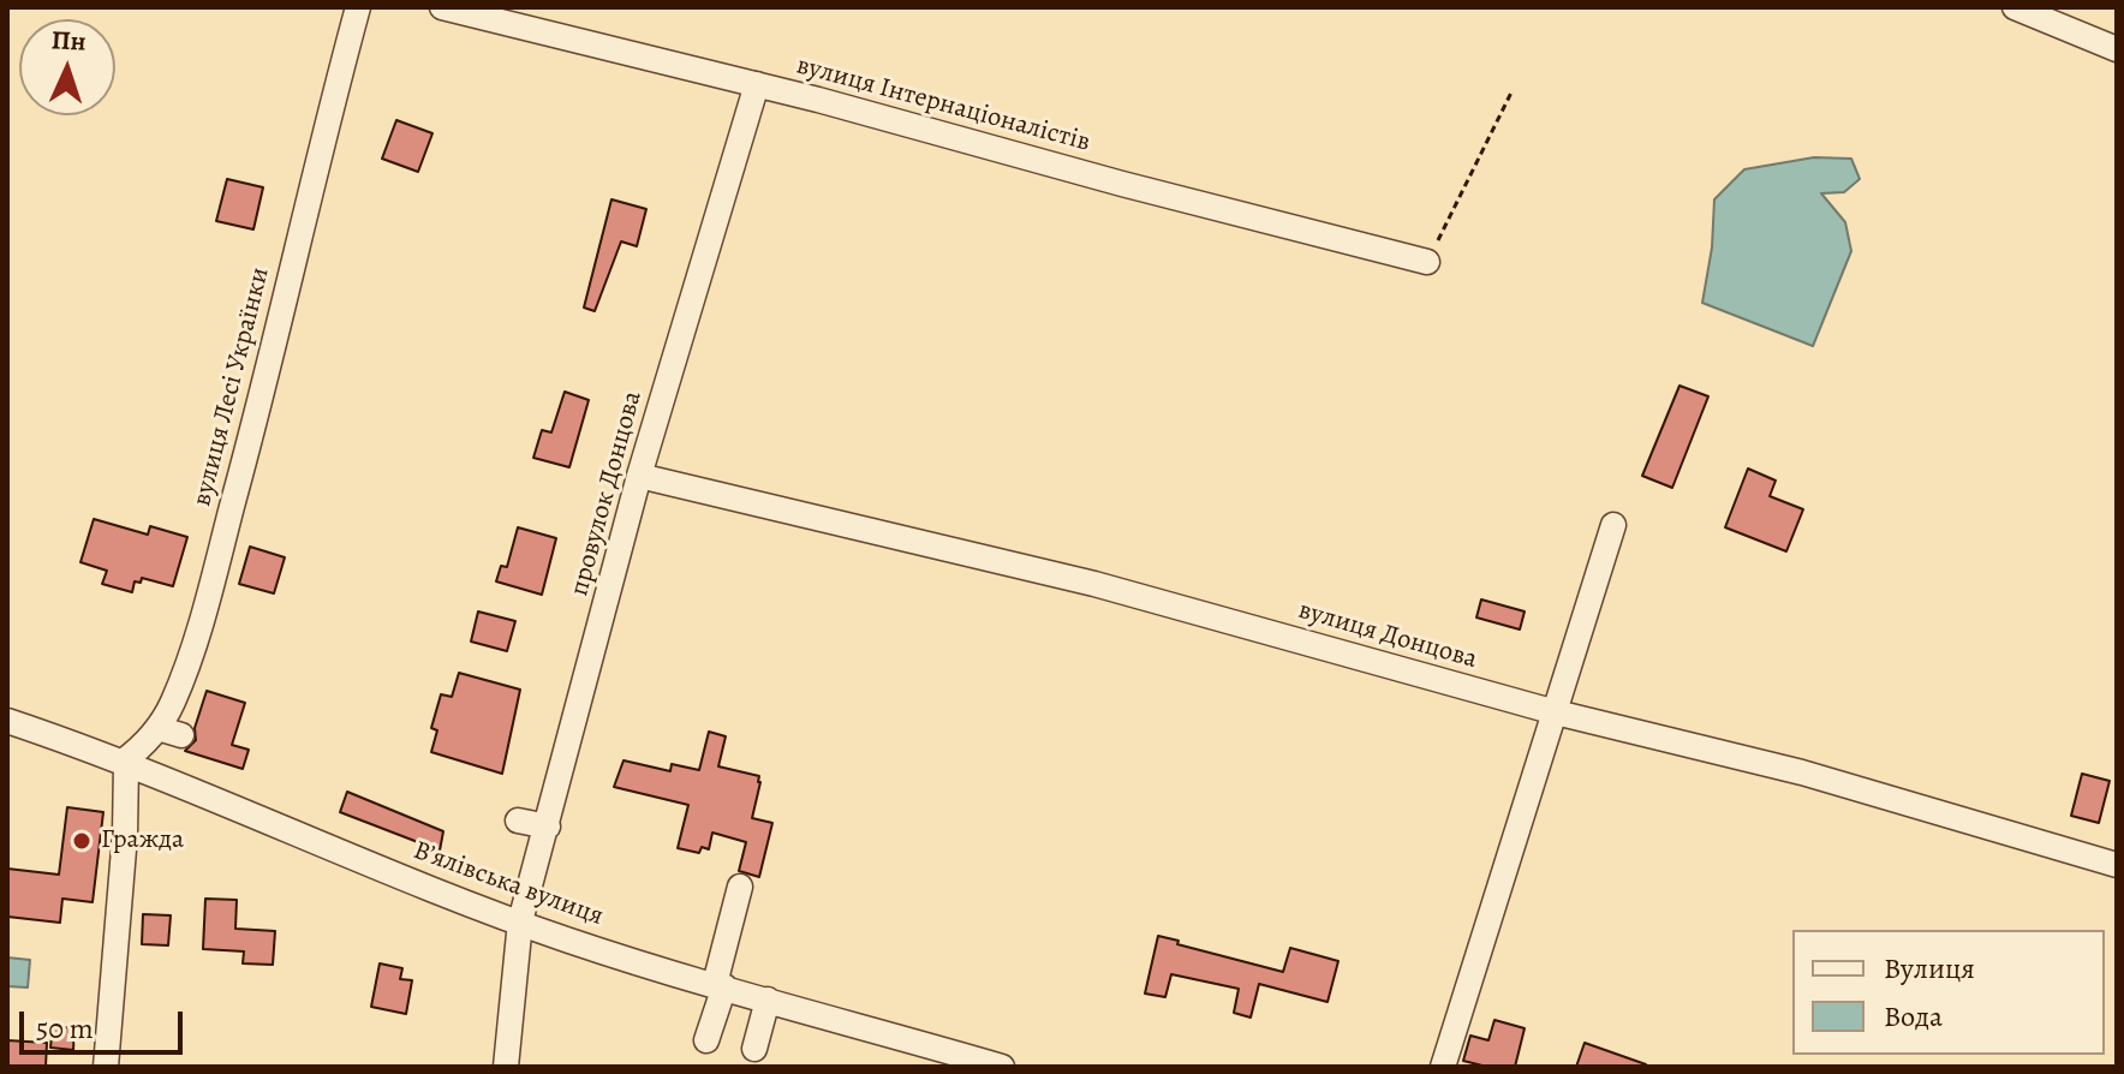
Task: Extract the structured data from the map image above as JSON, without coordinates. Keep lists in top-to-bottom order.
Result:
{
  "streets": {
    "street": [
      "вулиця Інтернаціоналістів",
      "вулиця Лесі Українки",
      "провулок Донцова",
      "вулиця Донцова",
      "В’ялівська вулиця"
    ]
  },
  "crossings": [
    ["вулиця Інтернаціоналістів", "провулок Донцова"],
    ["вулиця Лесі Українки", "В’ялівська вулиця"],
    ["провулок Донцова", "вулиця Донцова"],
    ["провулок Донцова", "В’ялівська вулиця"]
  ],
  "places": ["Гражда"],
  "legend": ["Вулиця", "Вода"],
  "scale_bar": "50 m",
  "north": "top"
}
